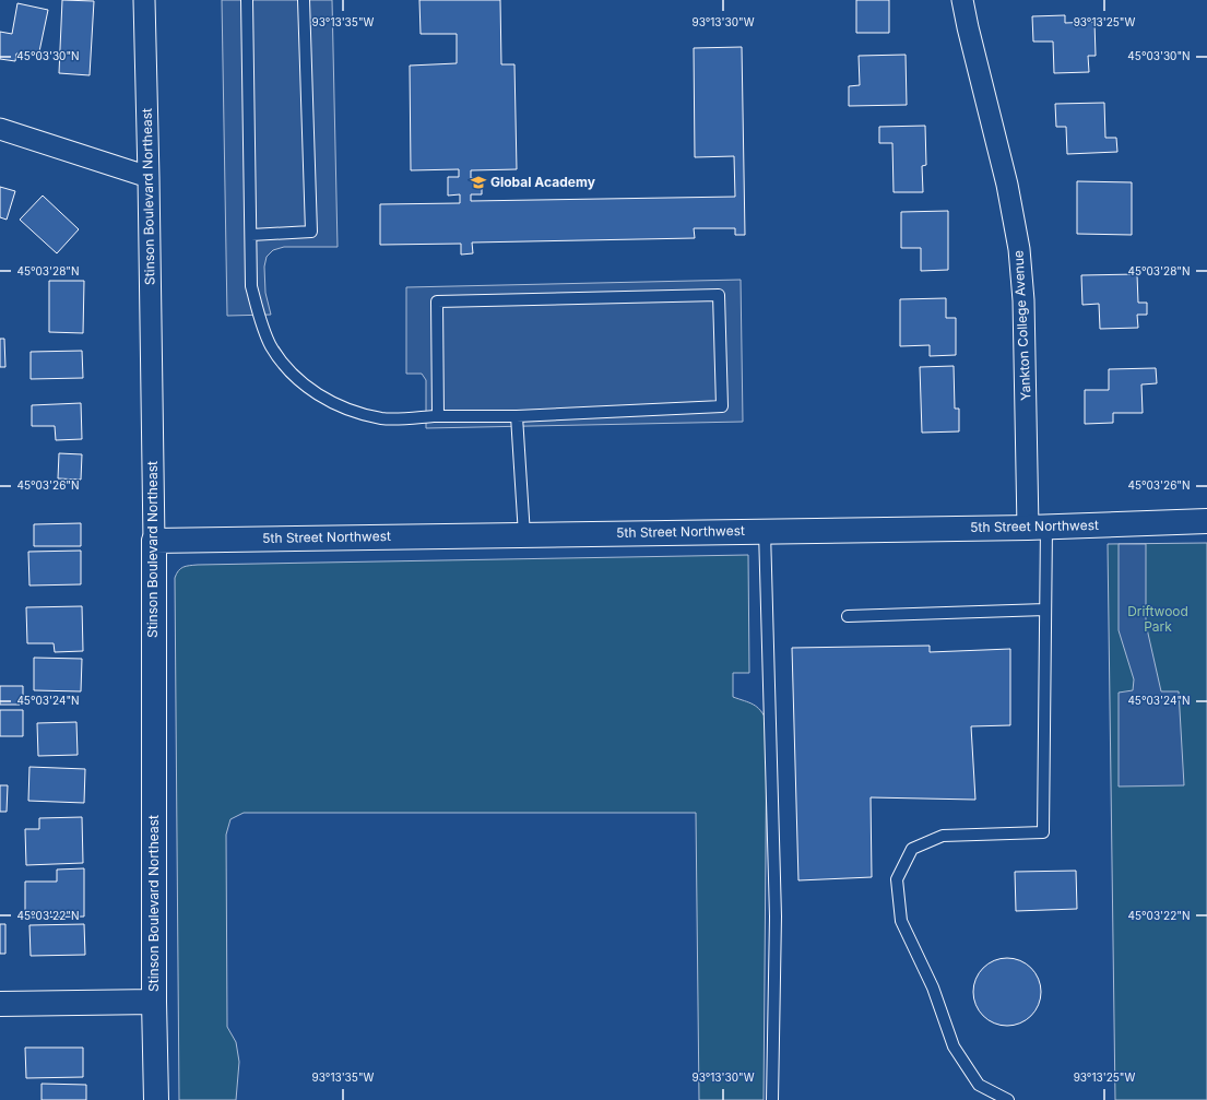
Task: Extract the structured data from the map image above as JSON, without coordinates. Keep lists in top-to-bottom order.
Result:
{
  "streets": {
    "street": ["Stinson Boulevard Northeast", "Yankton College Avenue", "5th Street Northwest"]
  },
  "crossings": [
    ["Stinson Boulevard Northeast", "5th Street Northwest"],
    ["Yankton College Avenue", "5th Street Northwest"]
  ],
  "parks": ["Driftwood Park"],
  "places": {
    "school or university": ["Global Academy"]
  },
  "coordinates": [
    "93°13'35\"W",
    "93°13'30\"W",
    "93°13'25\"W",
    "45°03'30\"N",
    "45°03'28\"N",
    "45°03'26\"N",
    "45°03'24\"N",
    "45°03'22\"N"
  ]
}
